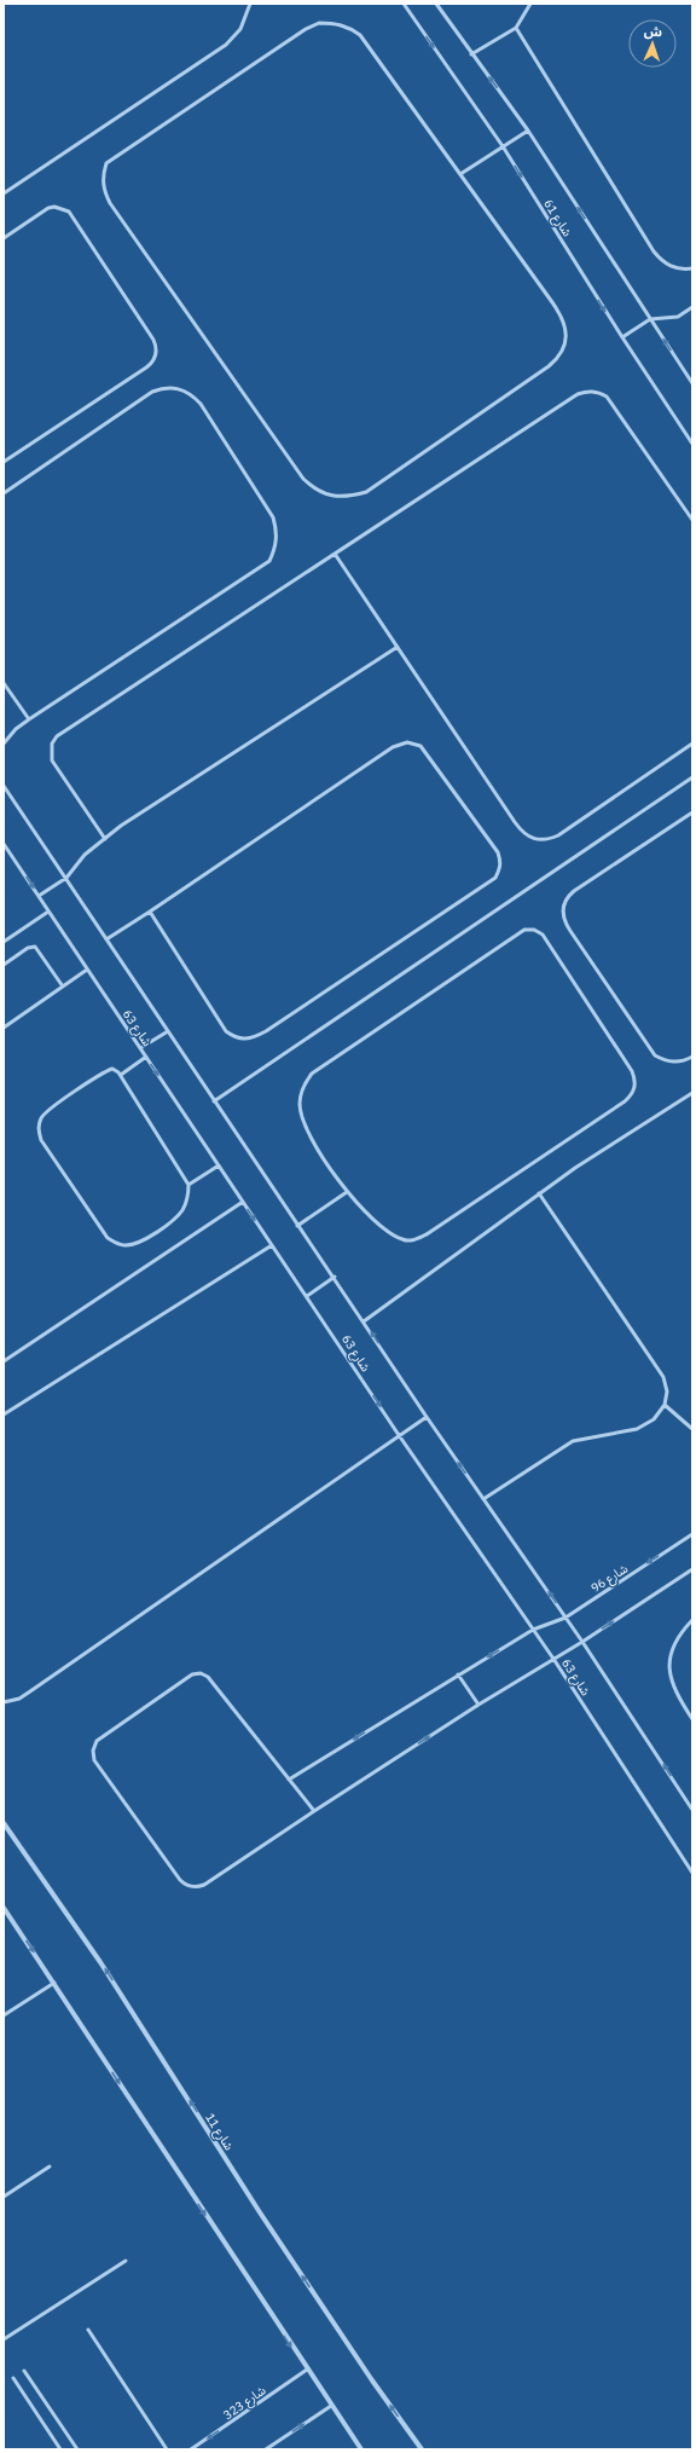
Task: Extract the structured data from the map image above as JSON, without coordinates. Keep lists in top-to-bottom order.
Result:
{
  "streets": {
    "street": ["شارع 11"],
    "lane": [
      "شارع 61",
      "شارع 63",
      "شارع 96",
      "شارع 323"
    ]
  },
  "crossings": [
    ["شارع 63", "شارع 96"]
  ],
  "one_way": ["شارع 11", "شارع 323"],
  "north": "top"
}
